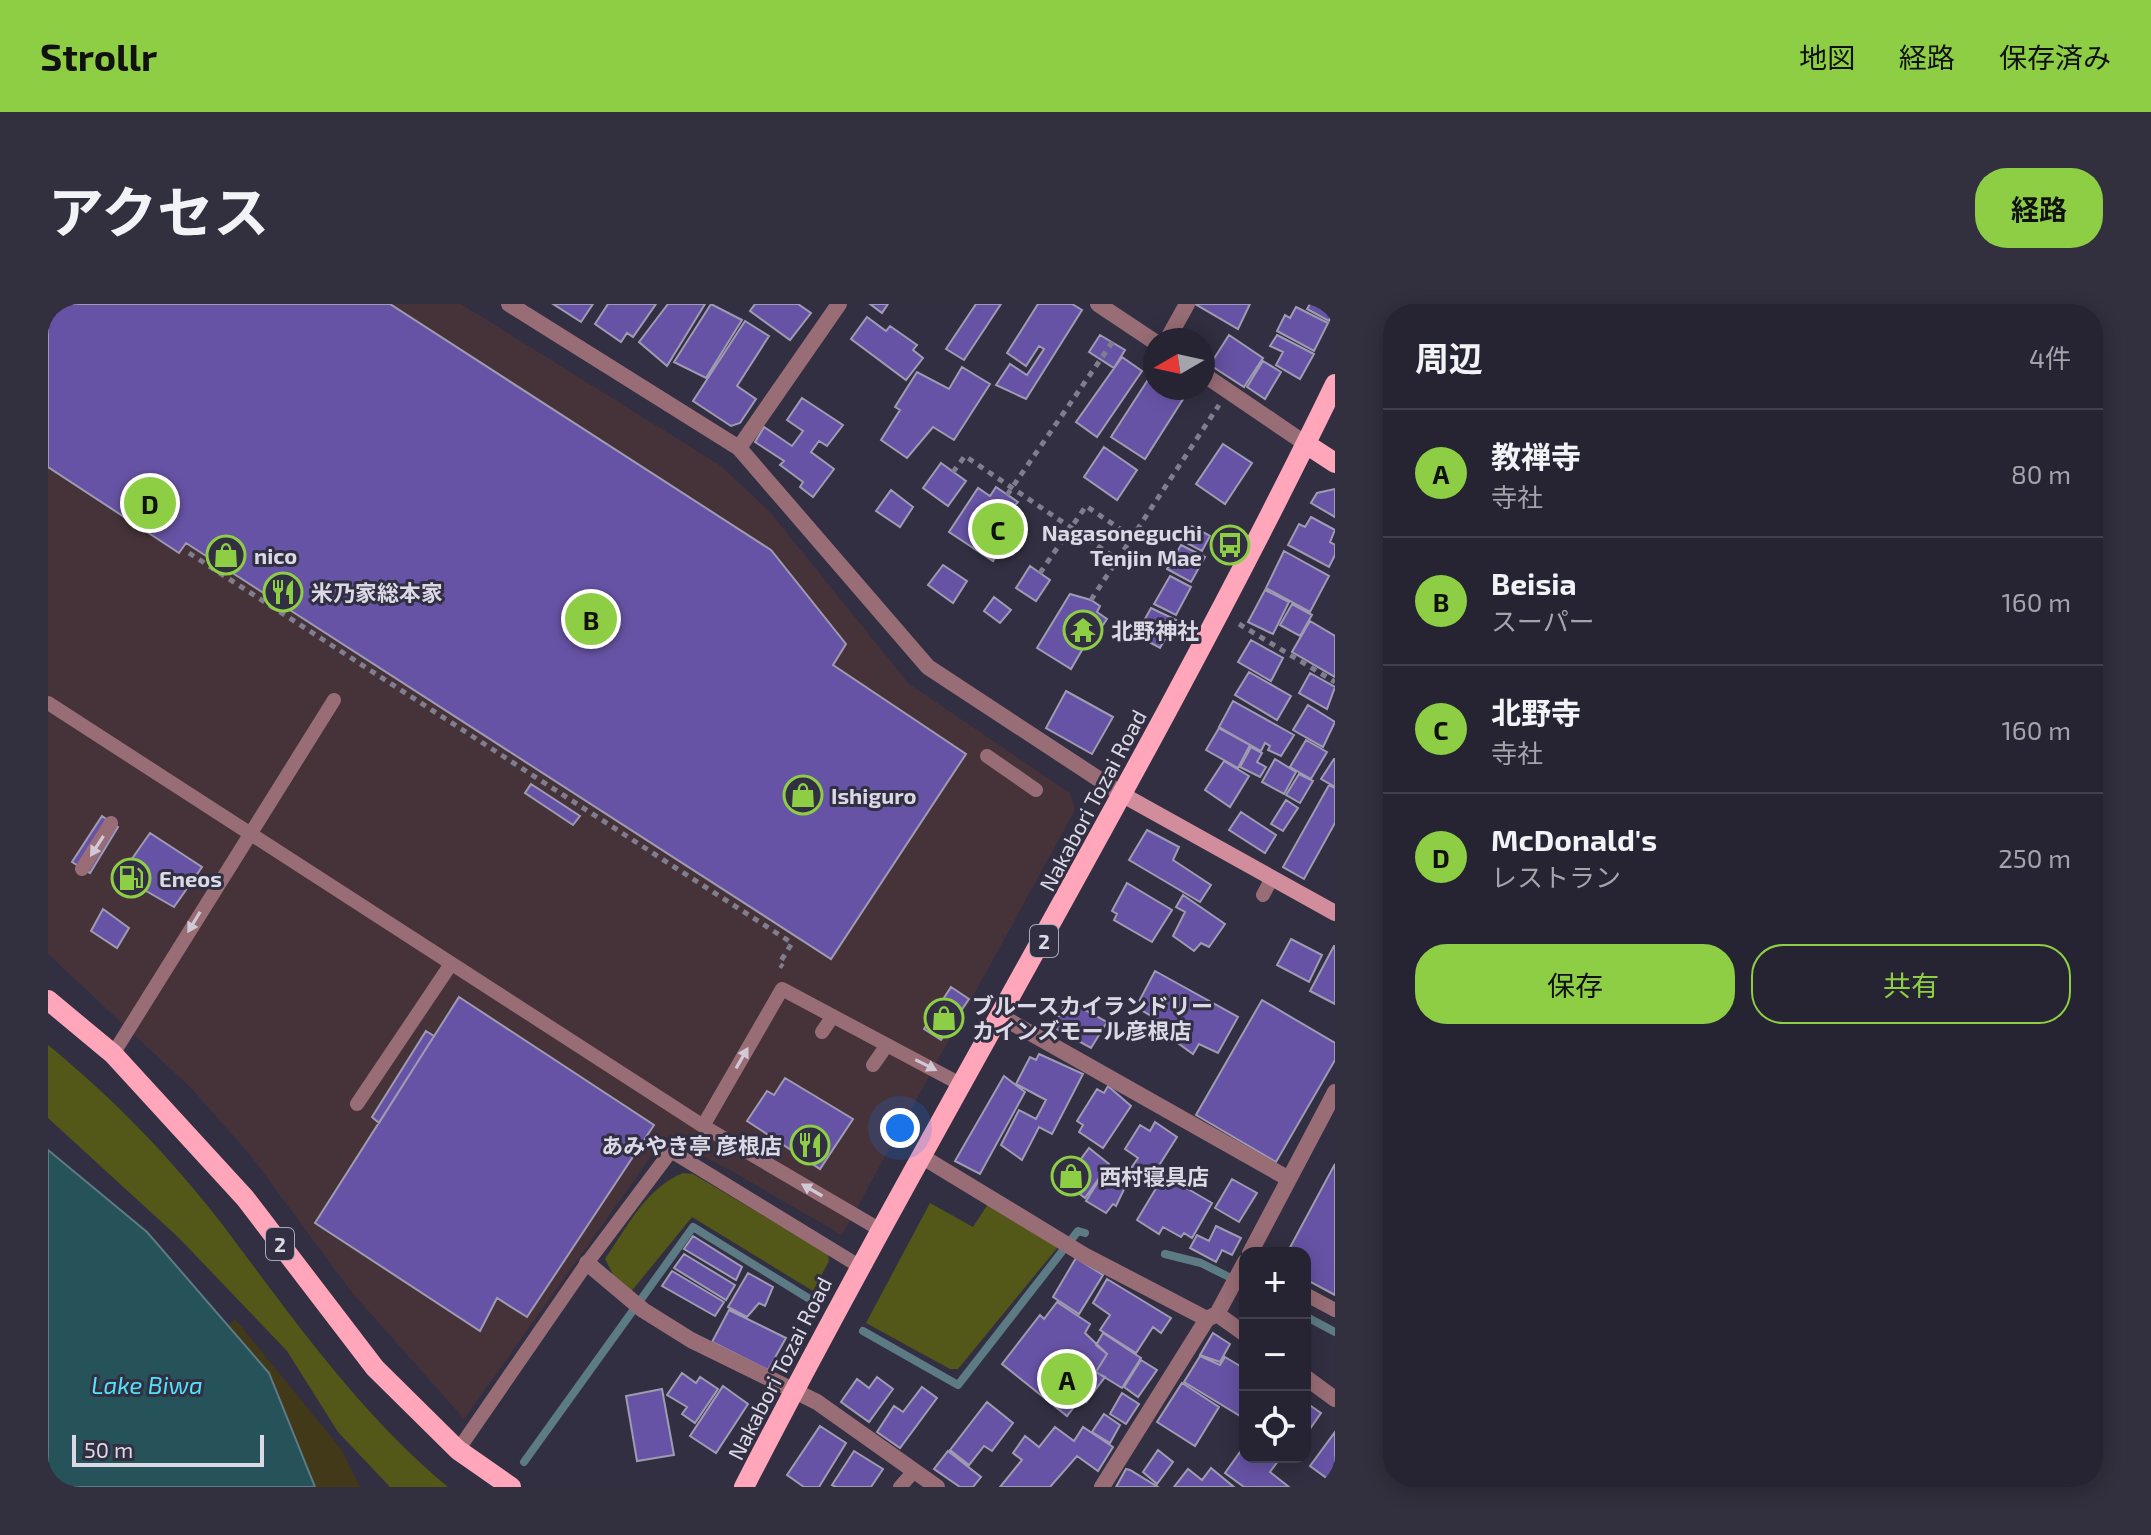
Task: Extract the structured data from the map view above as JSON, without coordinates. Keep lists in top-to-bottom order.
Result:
{
  "streets": {
    "main road": ["Nakabori Tozai Road", "2"]
  },
  "water": ["Lake Biwa"],
  "places": {
    "bus stop": ["Nagasoneguchi Tenjin Mae"],
    "shop": [
      "nico",
      "Ishiguro",
      "ブルースカイランドリー カインズモール彦根店",
      "西村寝具店"
    ],
    "restaurant": ["米乃家総本家", "あみやき亭 彦根店"],
    "temple": ["北野神社"],
    "fuel station": ["Eneos"]
  },
  "scale_bar": "50 m",
  "north": "left",
  "page": {
    "header": "Strollr",
    "nav": ["地図", "経路", "保存済み"],
    "title": "アクセス",
    "buttons": [
      "経路",
      ["保存", "共有"]
    ],
    "heading": ["周辺", "4件"],
    "list": [
      {
        "mark": "A",
        "name": "教禅寺",
        "note": "寺社",
        "value": "80 m"
      },
      {
        "mark": "B",
        "name": "Beisia",
        "note": "スーパー",
        "value": "160 m"
      },
      {
        "mark": "C",
        "name": "北野寺",
        "note": "寺社",
        "value": "160 m"
      },
      {
        "mark": "D",
        "name": "McDonald's",
        "note": "レストラン",
        "value": "250 m"
      }
    ],
    "pins": [
      "D",
      "C",
      "B",
      "A"
    ],
    "map_buttons": ["+", "−"],
    "scale": "50 m"
  }
}
